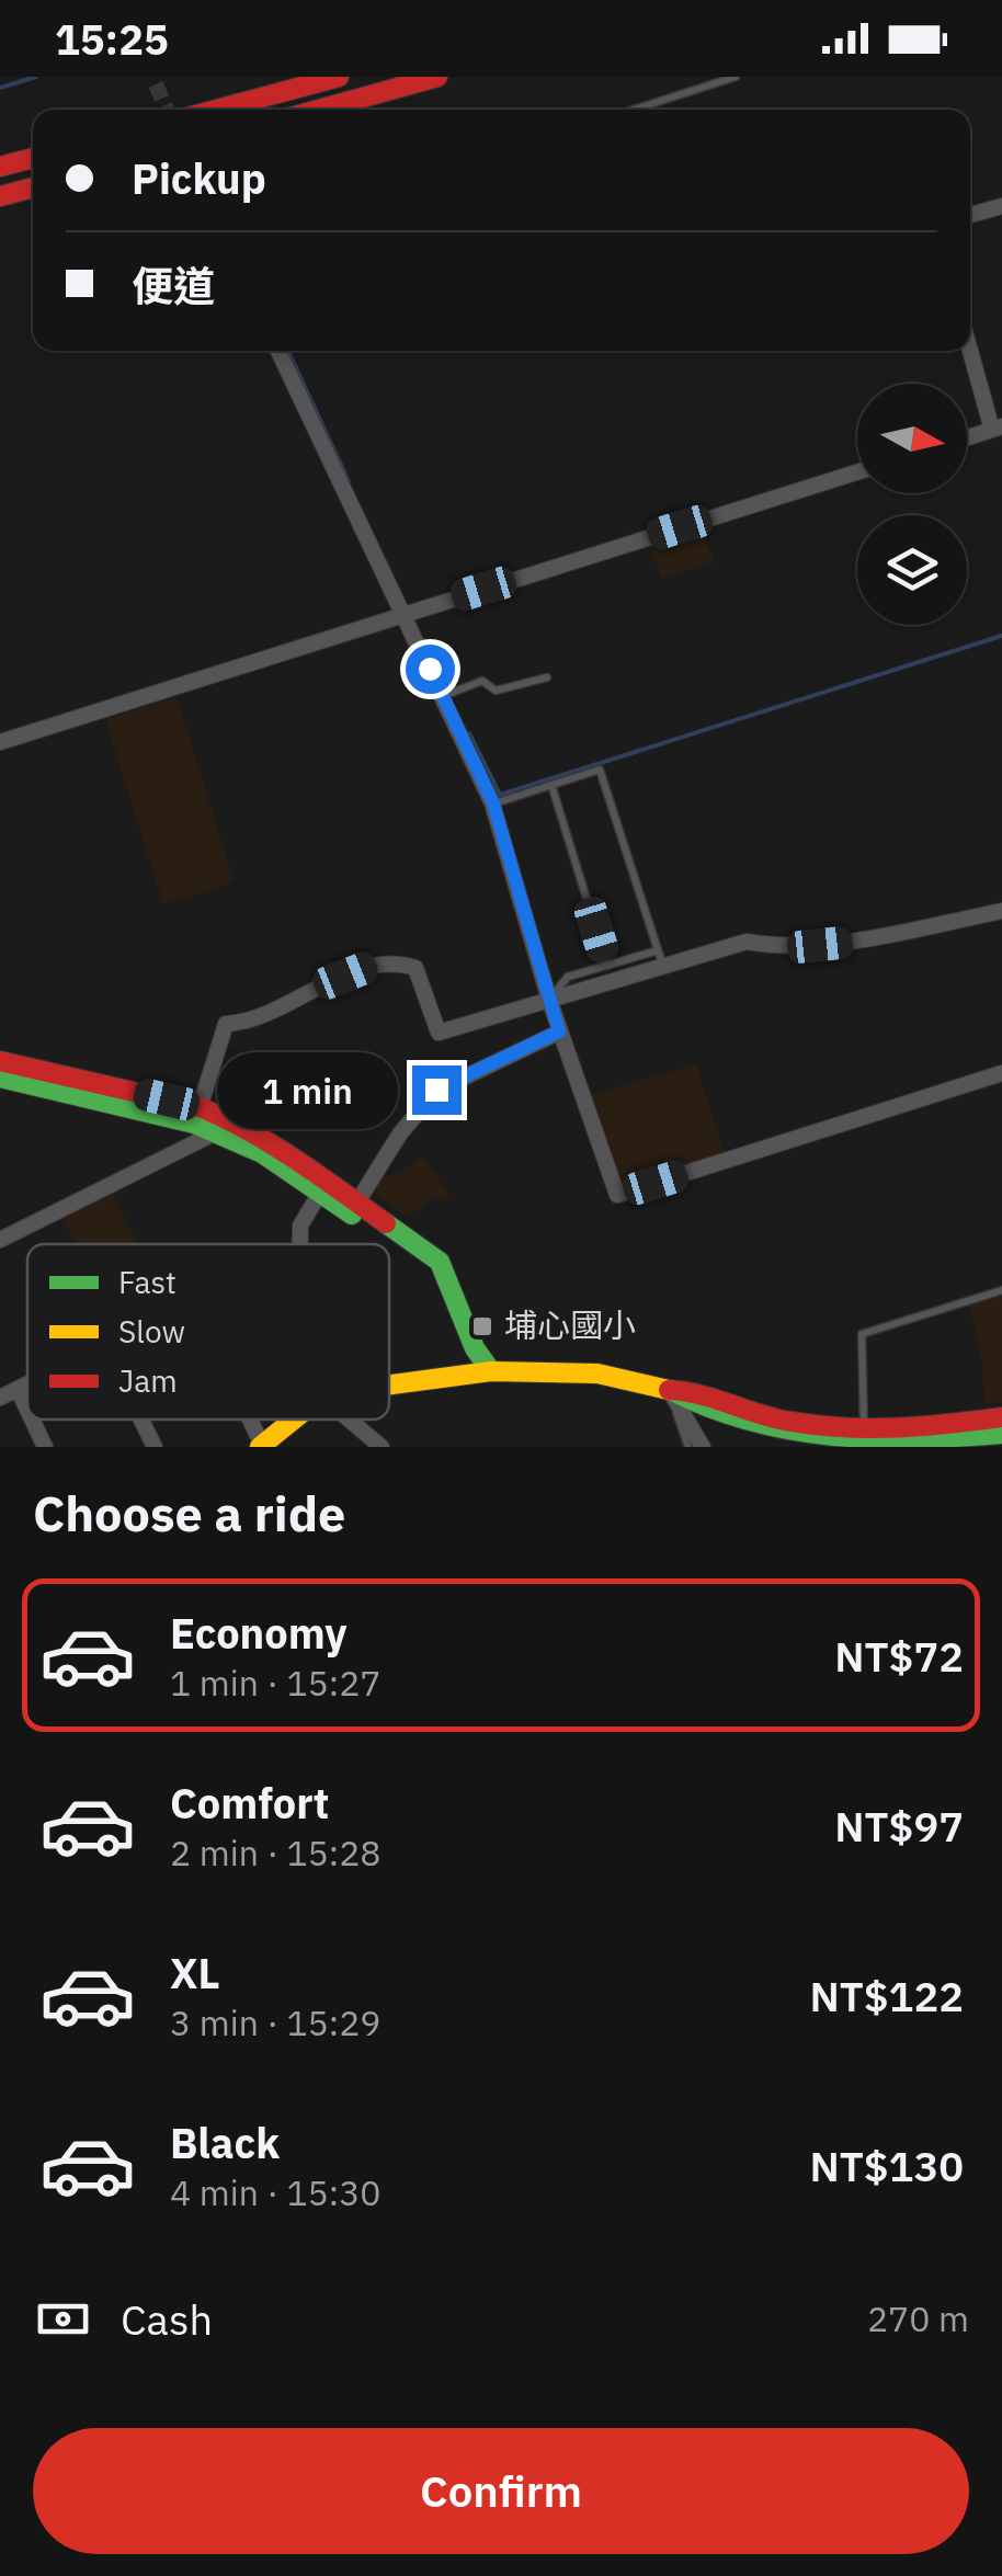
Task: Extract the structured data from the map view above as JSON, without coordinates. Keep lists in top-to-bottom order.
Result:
{
  "places": {
    "transit": ["埔心國小"]
  },
  "legend": ["Fast", "Slow", "Jam"],
  "north": "right",
  "page": {
    "status": "15:25",
    "banner": ["Pickup", "便道"],
    "bubble": "1 min",
    "heading": "Choose a ride",
    "list": [
      {
        "name": "Economy",
        "note": "1 min · 15:27",
        "value": "NT$72"
      },
      {
        "name": "Comfort",
        "note": "2 min · 15:28",
        "value": "NT$97"
      },
      {
        "name": "XL",
        "note": "3 min · 15:29",
        "value": "NT$122"
      },
      {
        "name": "Black",
        "note": "4 min · 15:30",
        "value": "NT$130"
      }
    ],
    "pay": ["Cash", "270 m"],
    "buttons": "Confirm"
  }
}
